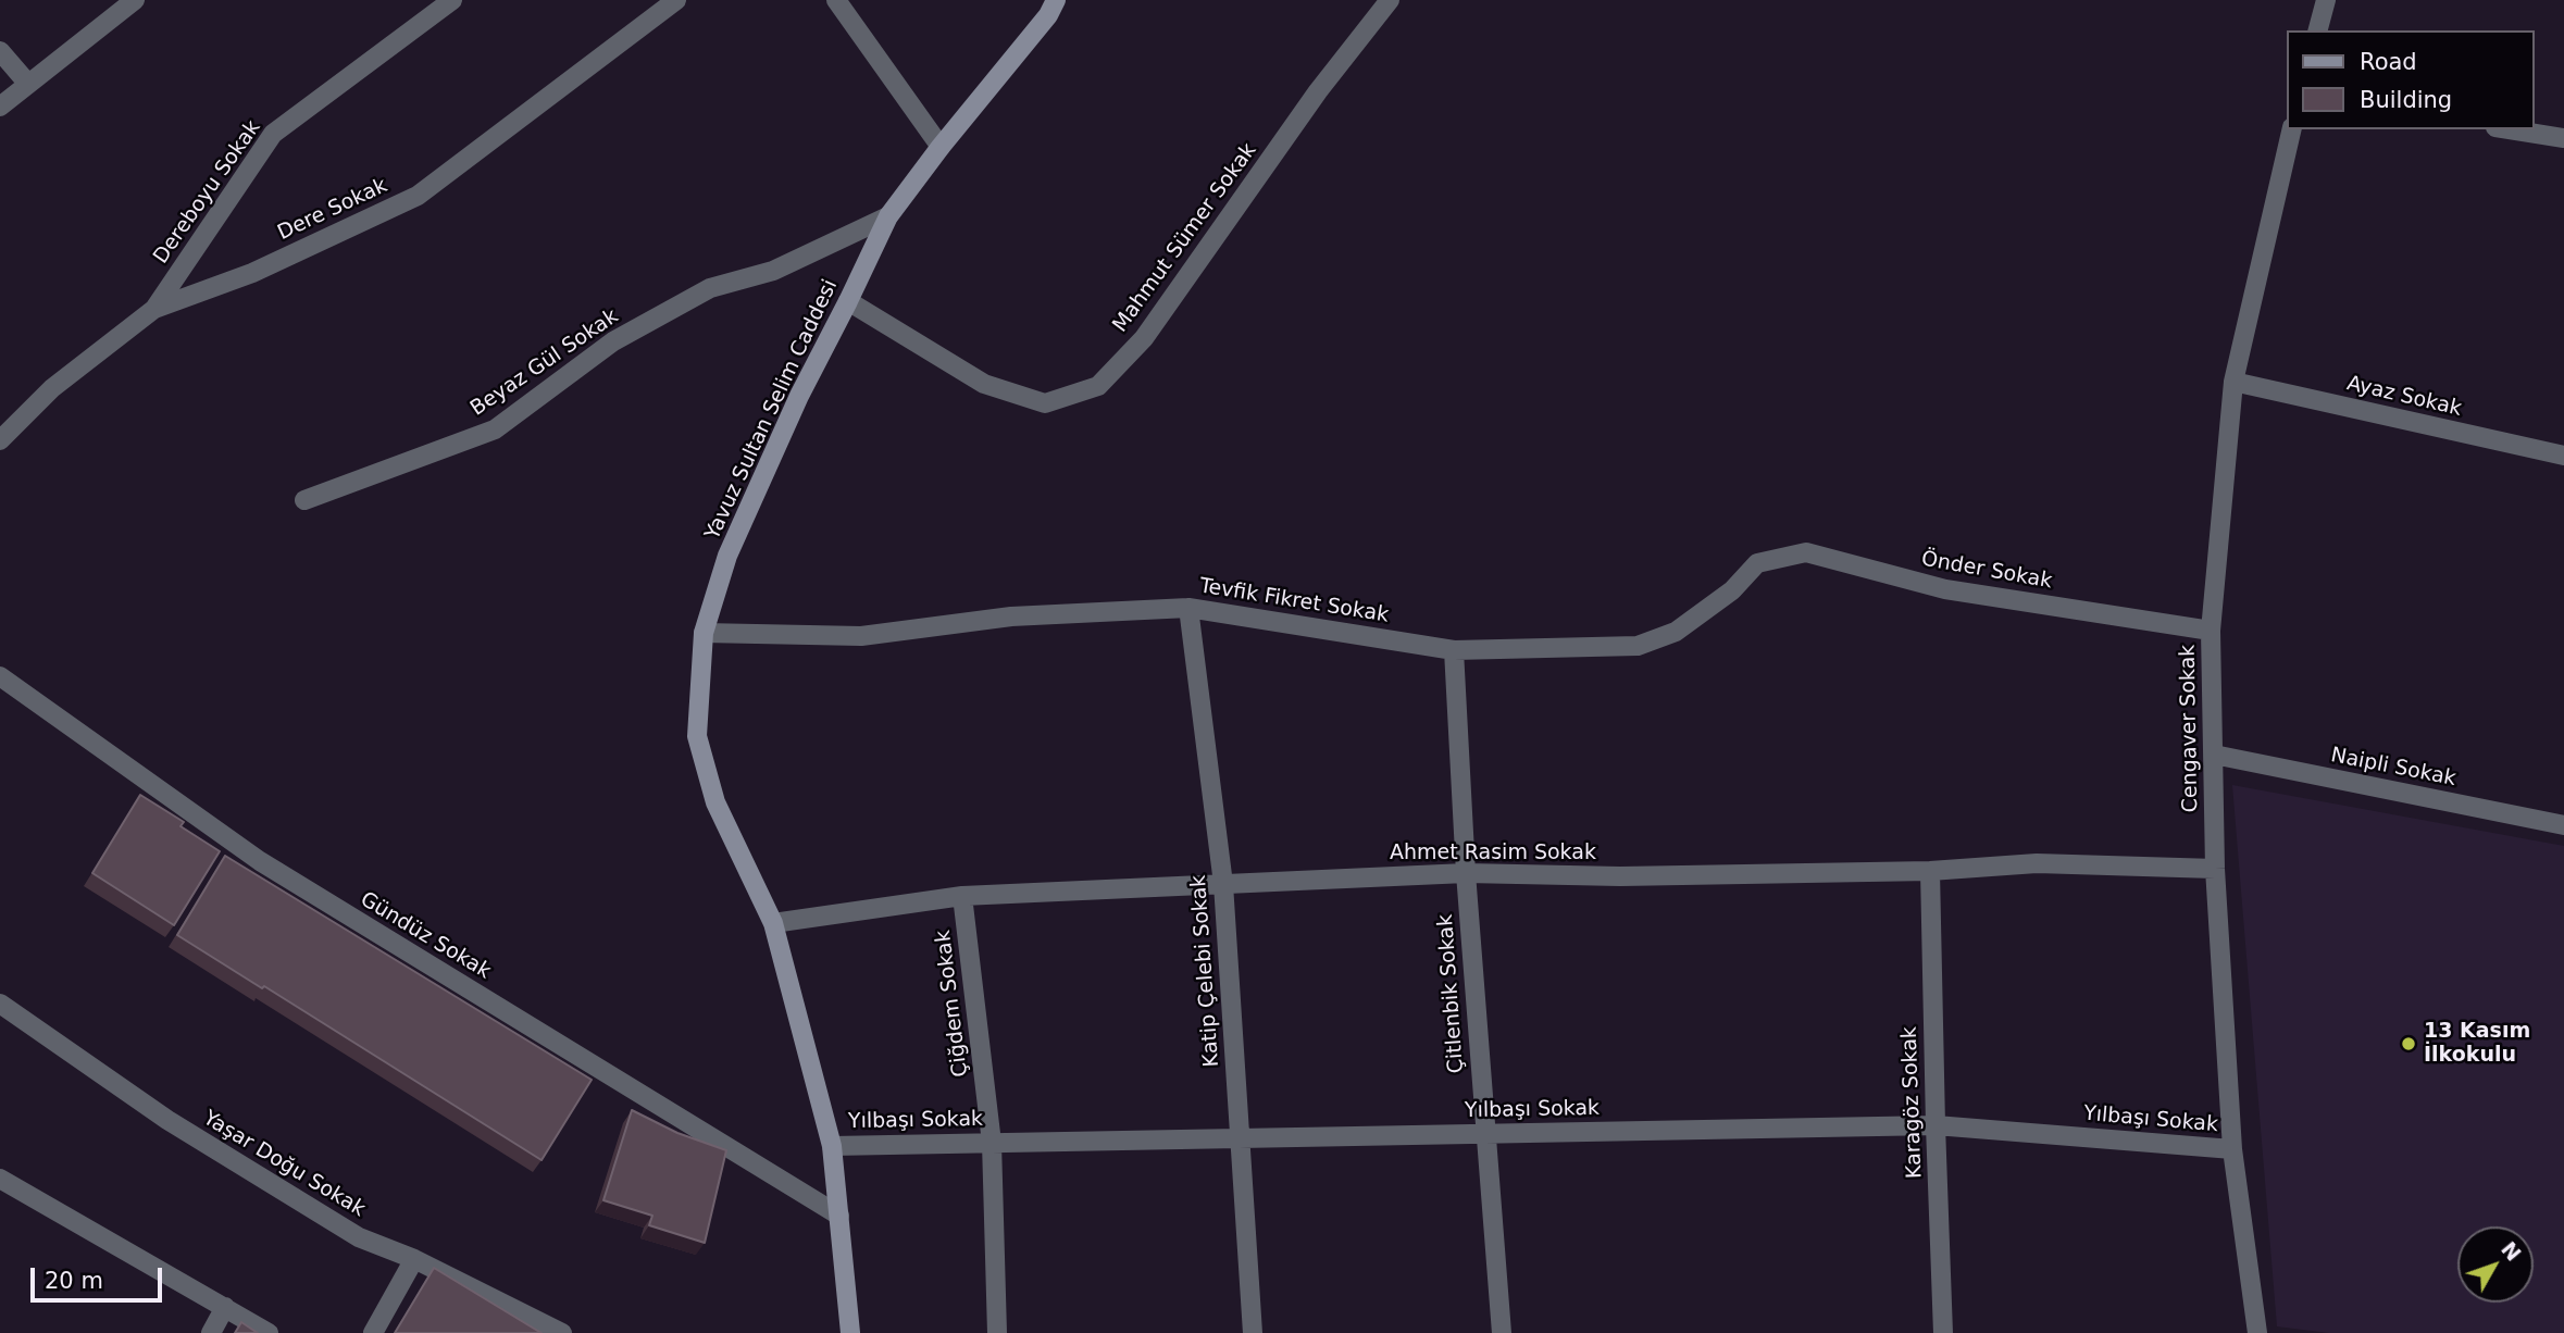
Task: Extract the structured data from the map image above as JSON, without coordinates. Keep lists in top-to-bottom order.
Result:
{
  "streets": {
    "street": [
      "Dereboyu Sokak",
      "Dere Sokak",
      "Mahmut Sümer Sokak",
      "Beyaz Gül Sokak",
      "Ayaz Sokak",
      "Yavuz Sultan Selim Caddesi",
      "Önder Sokak",
      "Tevfik Fikret Sokak",
      "Cengaver Sokak",
      "Naipli Sokak",
      "Ahmet Rasim Sokak",
      "Gündüz Sokak",
      "Katip Çelebi Sokak",
      "Çitlenbik Sokak",
      "Çiğdem Sokak",
      "Karagöz Sokak",
      "Yılbaşı Sokak",
      "Yaşar Doğu Sokak"
    ]
  },
  "crossings": [
    ["Dereboyu Sokak", "Dere Sokak"],
    ["Mahmut Sümer Sokak", "Yavuz Sultan Selim Caddesi"],
    ["Beyaz Gül Sokak", "Yavuz Sultan Selim Caddesi"],
    ["Ayaz Sokak", "Cengaver Sokak"],
    ["Yavuz Sultan Selim Caddesi", "Tevfik Fikret Sokak"],
    ["Yavuz Sultan Selim Caddesi", "Ahmet Rasim Sokak"],
    ["Yavuz Sultan Selim Caddesi", "Gündüz Sokak"],
    ["Yavuz Sultan Selim Caddesi", "Yılbaşı Sokak"],
    ["Önder Sokak", "Tevfik Fikret Sokak"],
    ["Önder Sokak", "Cengaver Sokak"],
    ["Tevfik Fikret Sokak", "Katip Çelebi Sokak"],
    ["Tevfik Fikret Sokak", "Çitlenbik Sokak"],
    ["Cengaver Sokak", "Naipli Sokak"],
    ["Cengaver Sokak", "Ahmet Rasim Sokak"],
    ["Cengaver Sokak", "Yılbaşı Sokak"],
    ["Ahmet Rasim Sokak", "Katip Çelebi Sokak"],
    ["Ahmet Rasim Sokak", "Çitlenbik Sokak"],
    ["Ahmet Rasim Sokak", "Çiğdem Sokak"],
    ["Ahmet Rasim Sokak", "Karagöz Sokak"],
    ["Katip Çelebi Sokak", "Yılbaşı Sokak"],
    ["Çitlenbik Sokak", "Yılbaşı Sokak"],
    ["Çiğdem Sokak", "Yılbaşı Sokak"],
    ["Karagöz Sokak", "Yılbaşı Sokak"]
  ],
  "places": ["13 Kasım İlkokulu"],
  "legend": ["Road", "Building"],
  "scale_bar": "20 m",
  "north": "top right"
}
